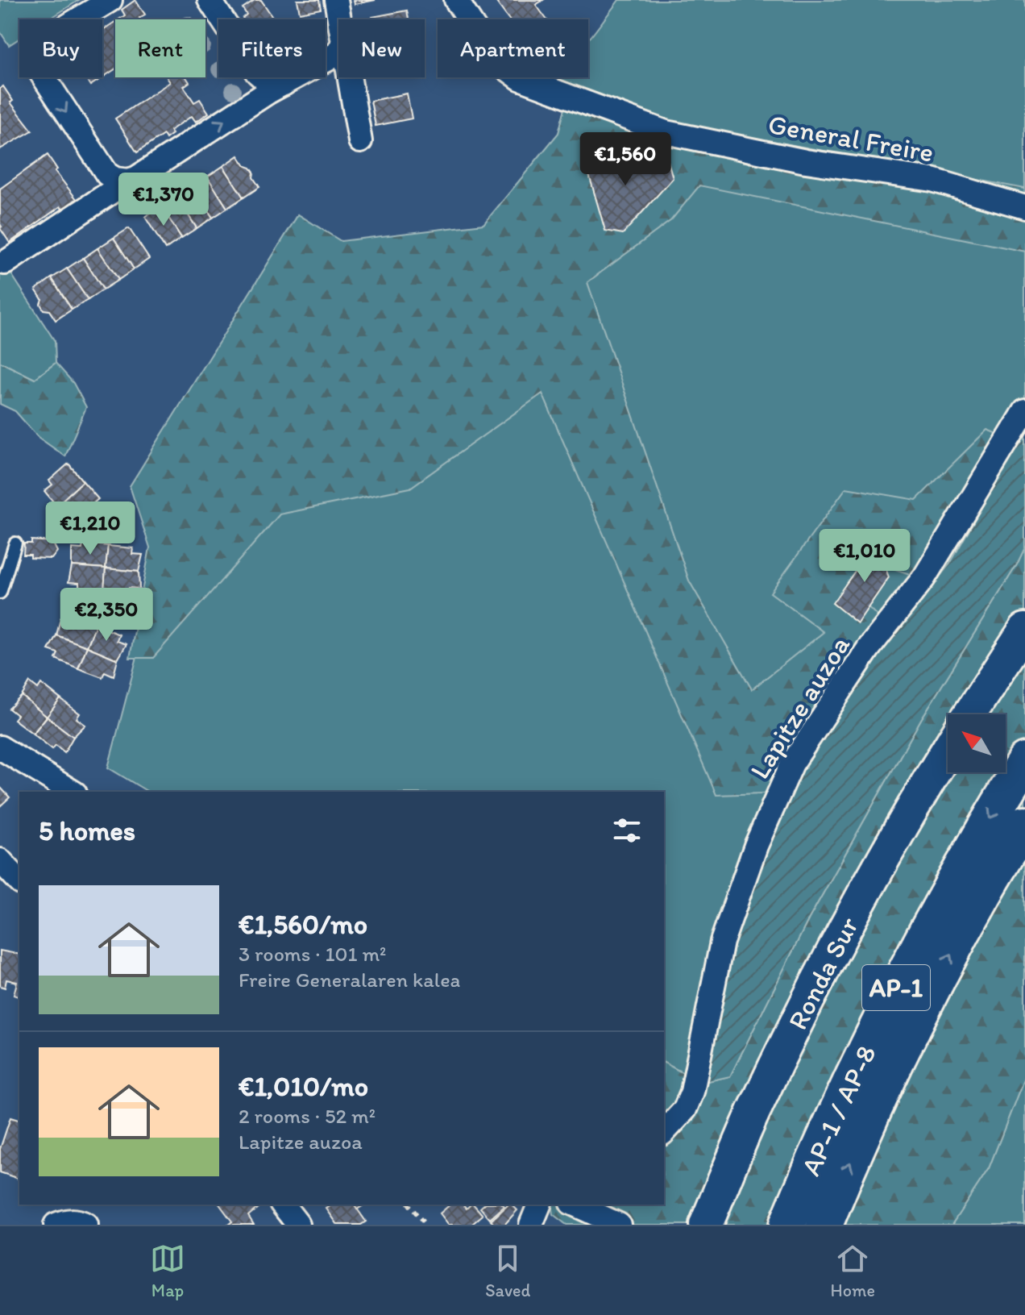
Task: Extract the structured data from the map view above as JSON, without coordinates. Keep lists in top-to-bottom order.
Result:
{
  "streets": {
    "highway": ["AP-1", "AP-1 / AP-8"],
    "main road": ["Ronda Sur"],
    "street": ["General Freire", "Lapitze auzoa"]
  },
  "north": "top left",
  "page": {
    "chip": [
      "Buy",
      "Rent",
      "Filters",
      "New",
      "Apartment"
    ],
    "price": [
      "€1,560",
      "€1,370",
      "€1,210",
      "€1,010",
      "€2,350"
    ],
    "heading": "5 homes",
    "list": [
      {
        "name": "€1,560/mo",
        "note": "3 rooms · 101 m² · Freire Generalaren kalea"
      },
      {
        "name": "€1,010/mo",
        "note": "2 rooms · 52 m² · Lapitze auzoa"
      }
    ],
    "tabs": ["Map", "Saved", "Home"]
  }
}
